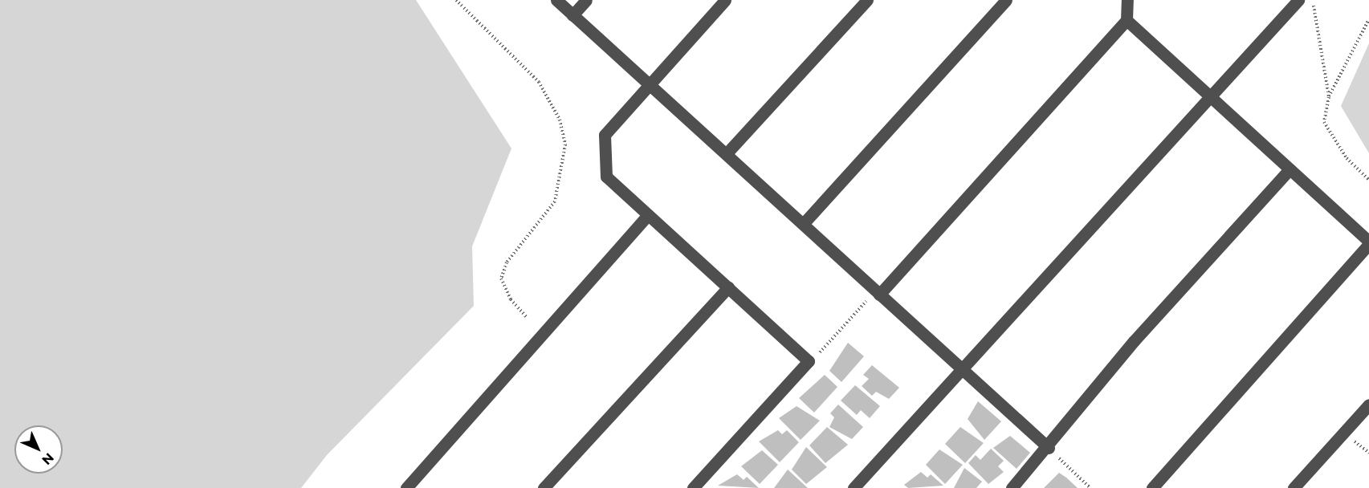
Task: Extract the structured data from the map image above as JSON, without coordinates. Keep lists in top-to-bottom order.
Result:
{
  "north": "bottom right"
}
